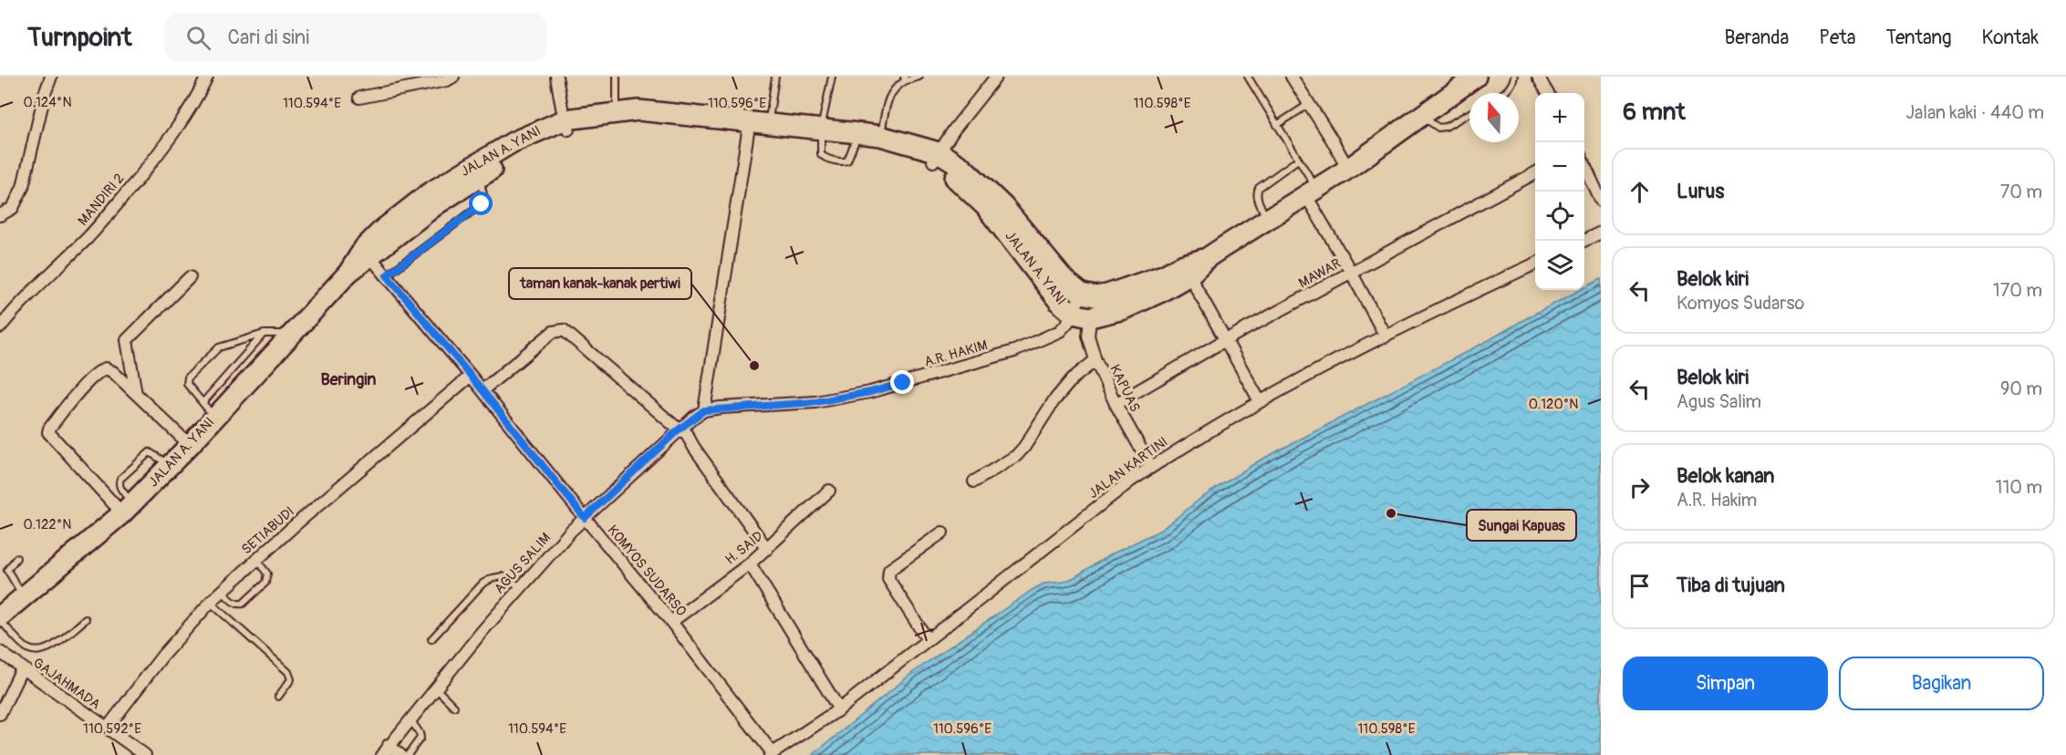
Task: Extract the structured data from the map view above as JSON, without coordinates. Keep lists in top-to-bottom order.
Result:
{
  "streets": {
    "highway": ["JALAN A. YANI"],
    "street": [
      "MANDIRI 2",
      "MAWAR",
      "A.R. HAKIM",
      "KAPUAS",
      "JALAN KARTINI",
      "SETIABUDI",
      "H. SAID",
      "AGUS SALIM",
      "KOMYOS SUDARSO",
      "GAJAHMADA"
    ]
  },
  "crossings": [
    ["JALAN A. YANI", "A.R. HAKIM"],
    ["JALAN A. YANI", "KAPUAS"],
    ["JALAN A. YANI", "KOMYOS SUDARSO"],
    ["MAWAR", "KAPUAS"],
    ["A.R. HAKIM", "KAPUAS"],
    ["A.R. HAKIM", "AGUS SALIM"],
    ["KAPUAS", "JALAN KARTINI"],
    ["JALAN KARTINI", "KOMYOS SUDARSO"],
    ["SETIABUDI", "KOMYOS SUDARSO"],
    ["SETIABUDI", "GAJAHMADA"],
    ["H. SAID", "KOMYOS SUDARSO"],
    ["AGUS SALIM", "KOMYOS SUDARSO"]
  ],
  "districts": ["Beringin"],
  "places": ["taman kanak-kanak pertiwi", "Sungai Kapuas"],
  "north": "top",
  "page": {
    "header": "Turnpoint",
    "search": "Cari di sini",
    "nav": [
      "Beranda",
      "Peta",
      "Tentang",
      "Kontak"
    ],
    "heading": ["6 mnt", "Jalan kaki · 440 m"],
    "map_buttons": ["+", "−"],
    "list": [
      ["Lurus", "70 m"],
      ["Belok kiri", "Komyos Sudarso", "170 m"],
      ["Belok kiri", "Agus Salim", "90 m"],
      ["Belok kanan", "A.R. Hakim", "110 m"],
      "Tiba di tujuan"
    ],
    "buttons": ["Simpan", "Bagikan"]
  },
  "coordinates": [
    "0.124°N",
    "110.594°E",
    "110.596°E",
    "110.598°E",
    "0.120°N",
    "0.122°N",
    "110.592°E"
  ]
}
